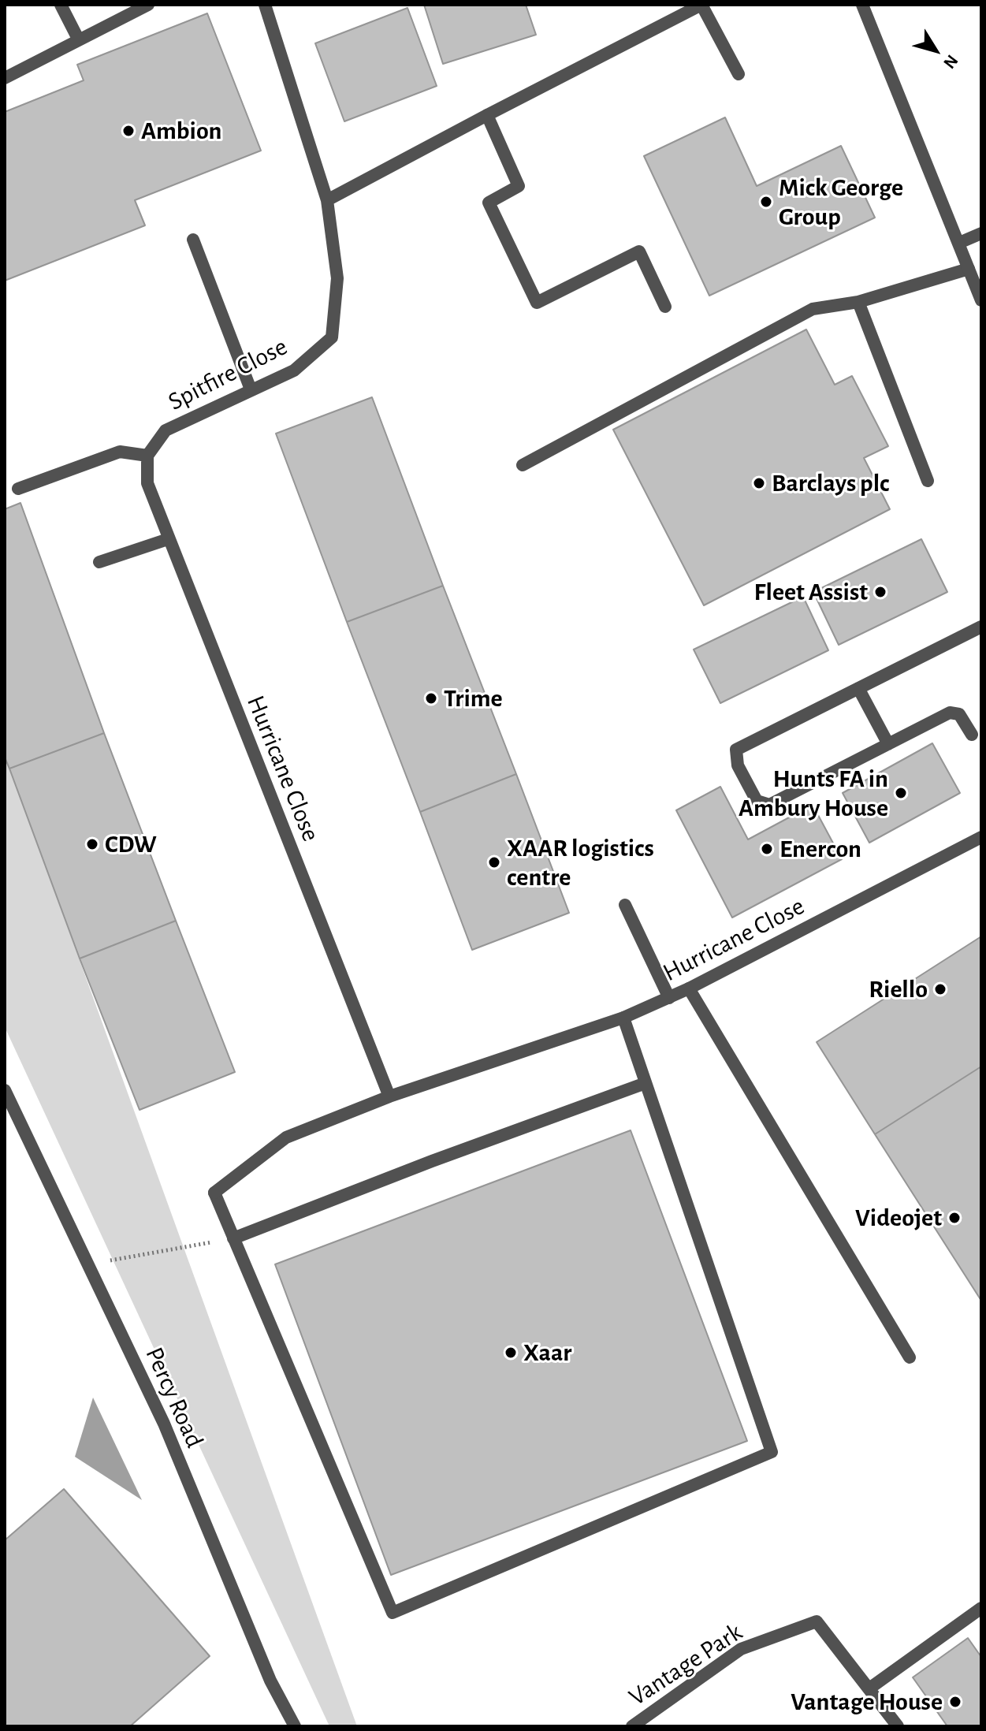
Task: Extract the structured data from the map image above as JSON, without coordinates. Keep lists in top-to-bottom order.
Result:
{
  "streets": {
    "street": [
      "Spitfire Close",
      "Hurricane Close",
      "Percy Road",
      "Vantage Park"
    ]
  },
  "crossings": [
    ["Spitfire Close", "Hurricane Close"]
  ],
  "places": [
    "Ambion",
    "Mick George Group",
    "Barclays plc",
    "Fleet Assist",
    "Trime",
    "Hunts FA in Ambury House",
    "CDW",
    "Enercon",
    "XAAR logistics centre",
    "Riello",
    "Videojet",
    "Xaar",
    "Vantage House"
  ],
  "north": "bottom right"
}
